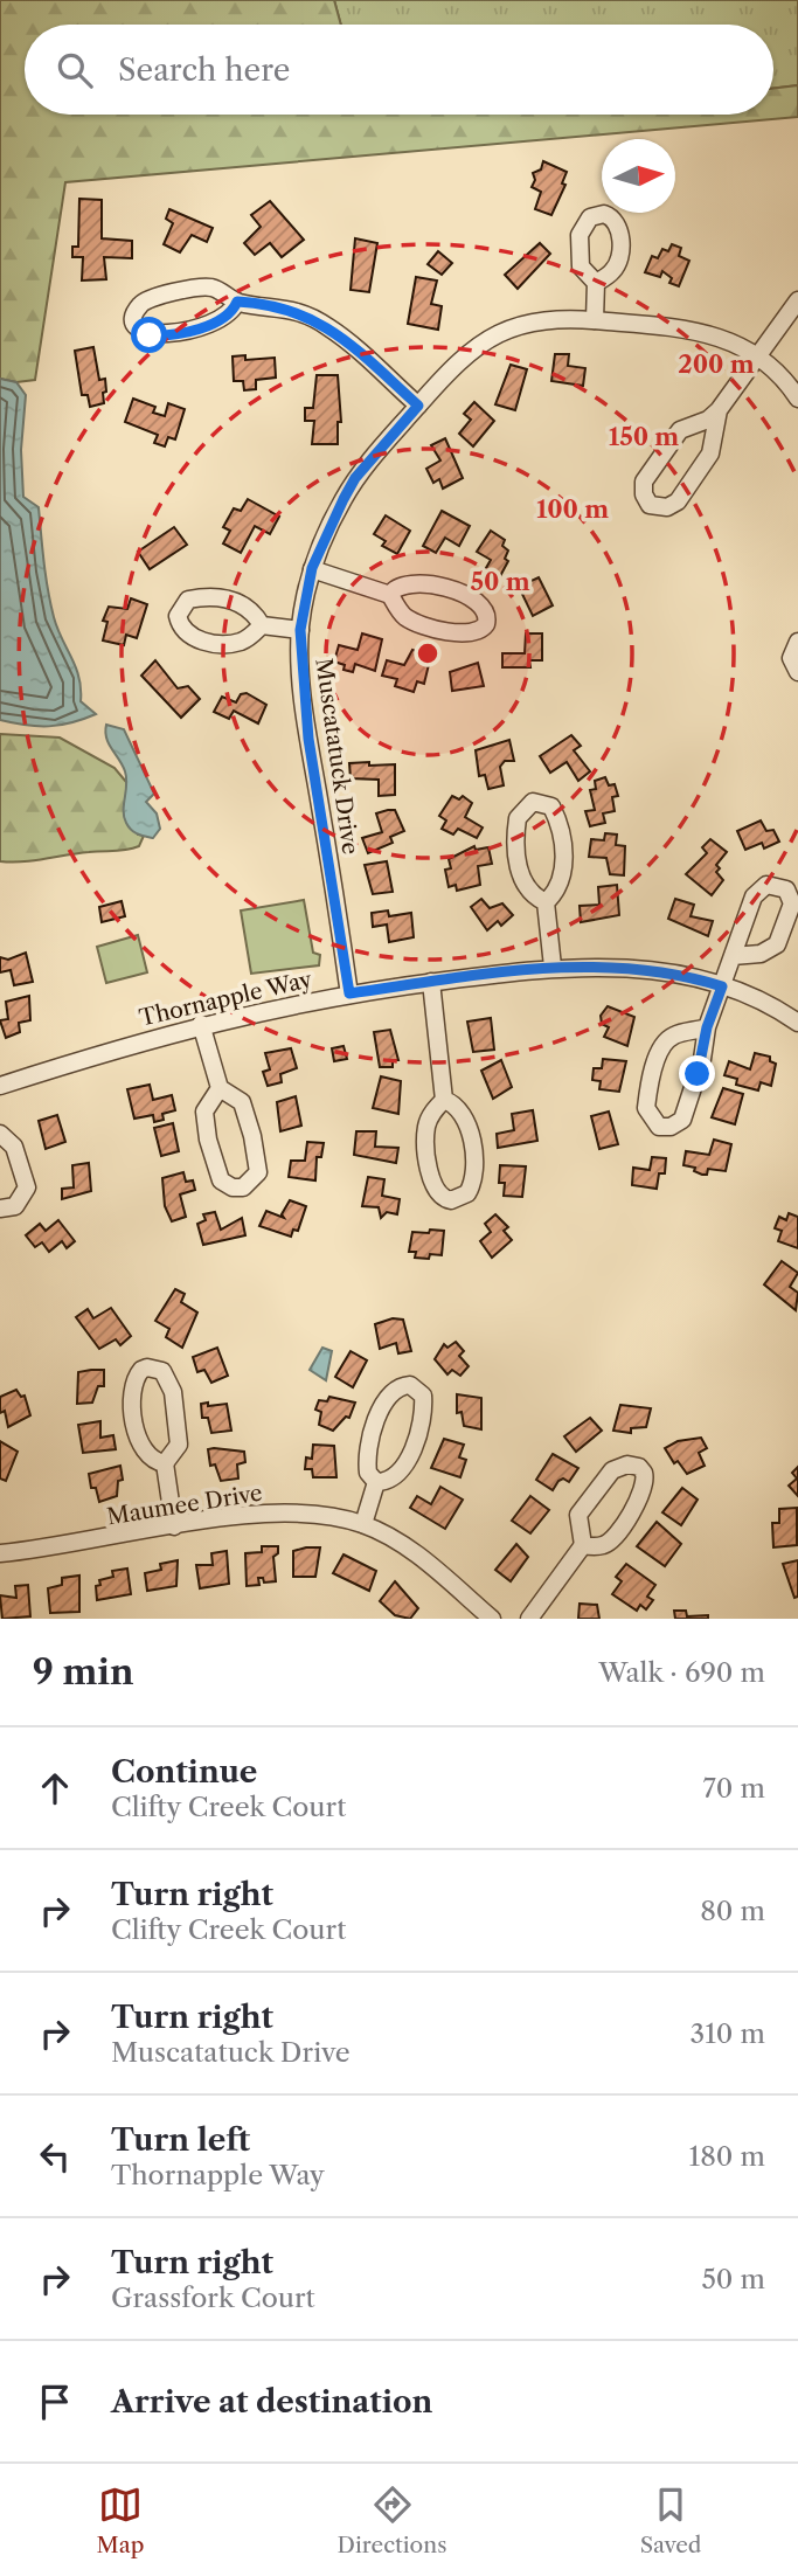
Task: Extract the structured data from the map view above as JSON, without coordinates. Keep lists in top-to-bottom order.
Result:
{
  "streets": {
    "street": ["Muscatatuck Drive", "Thornapple Way", "Maumee Drive"]
  },
  "crossings": [
    ["Muscatatuck Drive", "Thornapple Way"]
  ],
  "north": "right",
  "page": {
    "search": "Search here",
    "heading": ["9 min", "Walk · 690 m"],
    "list": [
      ["Continue", "Clifty Creek Court", "70 m"],
      ["Turn right", "Clifty Creek Court", "80 m"],
      ["Turn right", "Muscatatuck Drive", "310 m"],
      ["Turn left", "Thornapple Way", "180 m"],
      ["Turn right", "Grassfork Court", "50 m"],
      "Arrive at destination"
    ],
    "nav": ["Map", "Directions", "Saved"]
  },
  "rings": [
    "200 m",
    "150 m",
    "100 m",
    "50 m"
  ]
}
